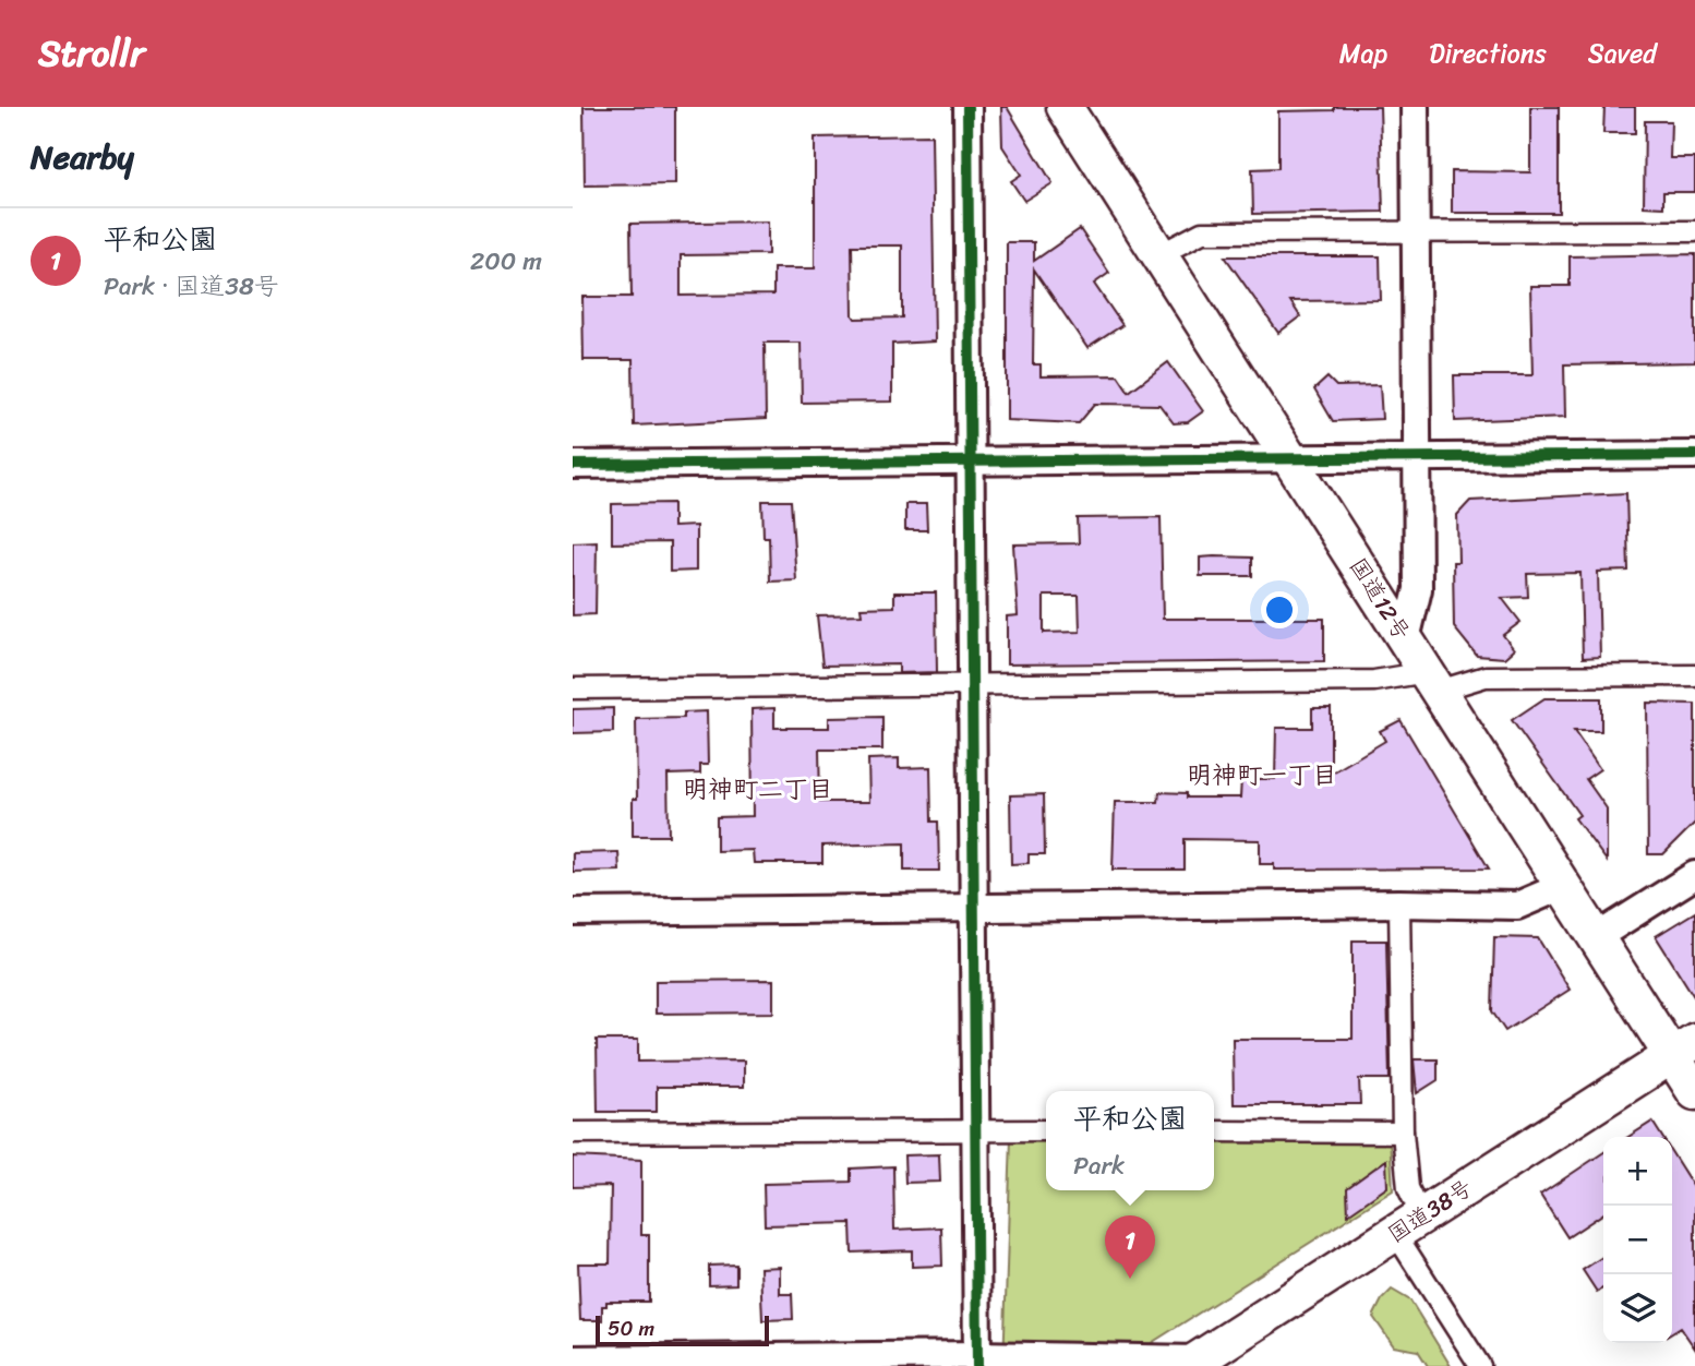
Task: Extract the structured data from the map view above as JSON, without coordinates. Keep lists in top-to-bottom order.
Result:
{
  "streets": {
    "highway": ["国道12号", "国道38号"]
  },
  "crossings": [
    ["国道12号", "国道38号"]
  ],
  "districts": ["明神町一丁目", "明神町二丁目"],
  "scale_bar": "50 m",
  "page": {
    "header": "Strollr",
    "nav": ["Map", "Directions", "Saved"],
    "heading": "Nearby",
    "list": [
      {
        "mark": "1",
        "name": "平和公園",
        "note": "Park · 国道38号",
        "value": "200 m"
      }
    ],
    "popup": ["平和公園", "Park"],
    "map_buttons": ["+", "−"],
    "pins": "1",
    "scale": "50 m"
  }
}
